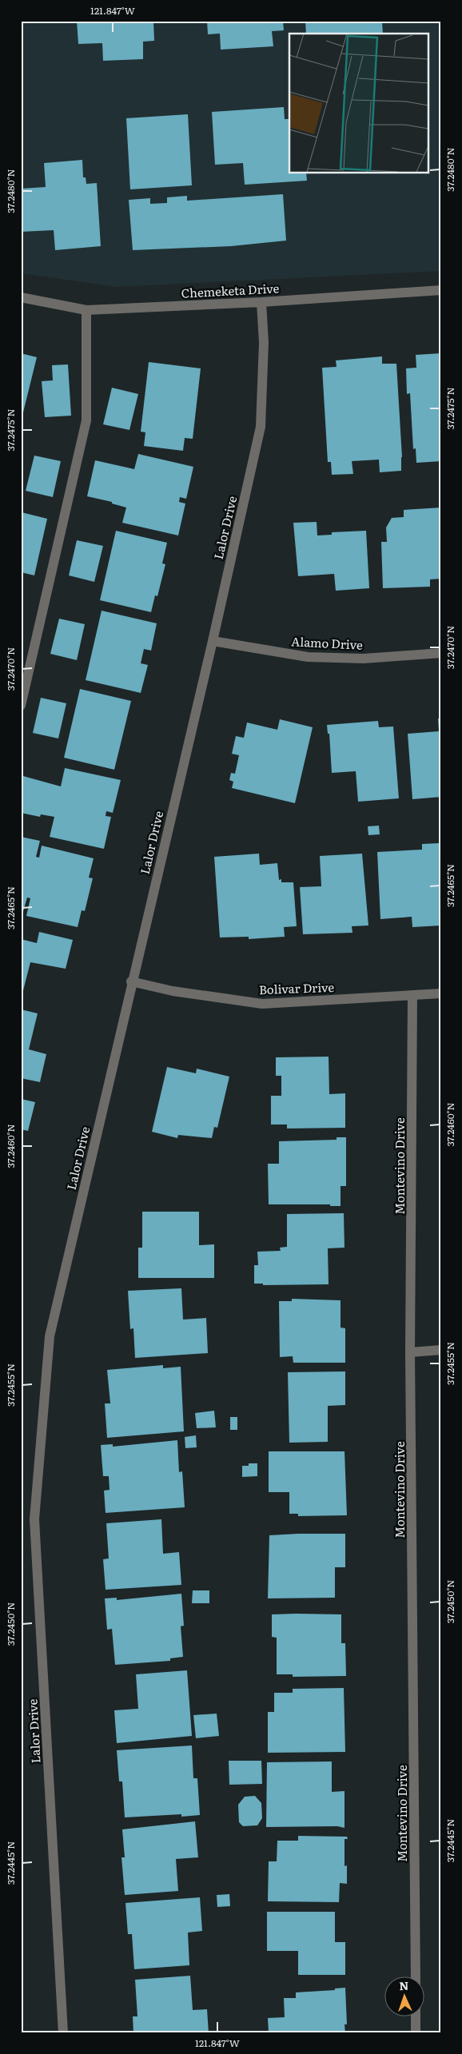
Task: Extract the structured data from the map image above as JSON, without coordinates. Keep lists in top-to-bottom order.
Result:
{
  "streets": {
    "street": [
      "Chemeketa Drive",
      "Lalor Drive",
      "Alamo Drive",
      "Bolivar Drive",
      "Montevino Drive"
    ]
  },
  "crossings": [
    ["Chemeketa Drive", "Lalor Drive"],
    ["Lalor Drive", "Alamo Drive"],
    ["Lalor Drive", "Bolivar Drive"],
    ["Bolivar Drive", "Montevino Drive"]
  ],
  "north": "top",
  "coordinates": [
    "121.847°W",
    "37.2480°N",
    "37.2475°N",
    "37.2470°N",
    "37.2465°N",
    "37.2460°N",
    "37.2455°N",
    "37.2450°N",
    "37.2445°N"
  ]
}
